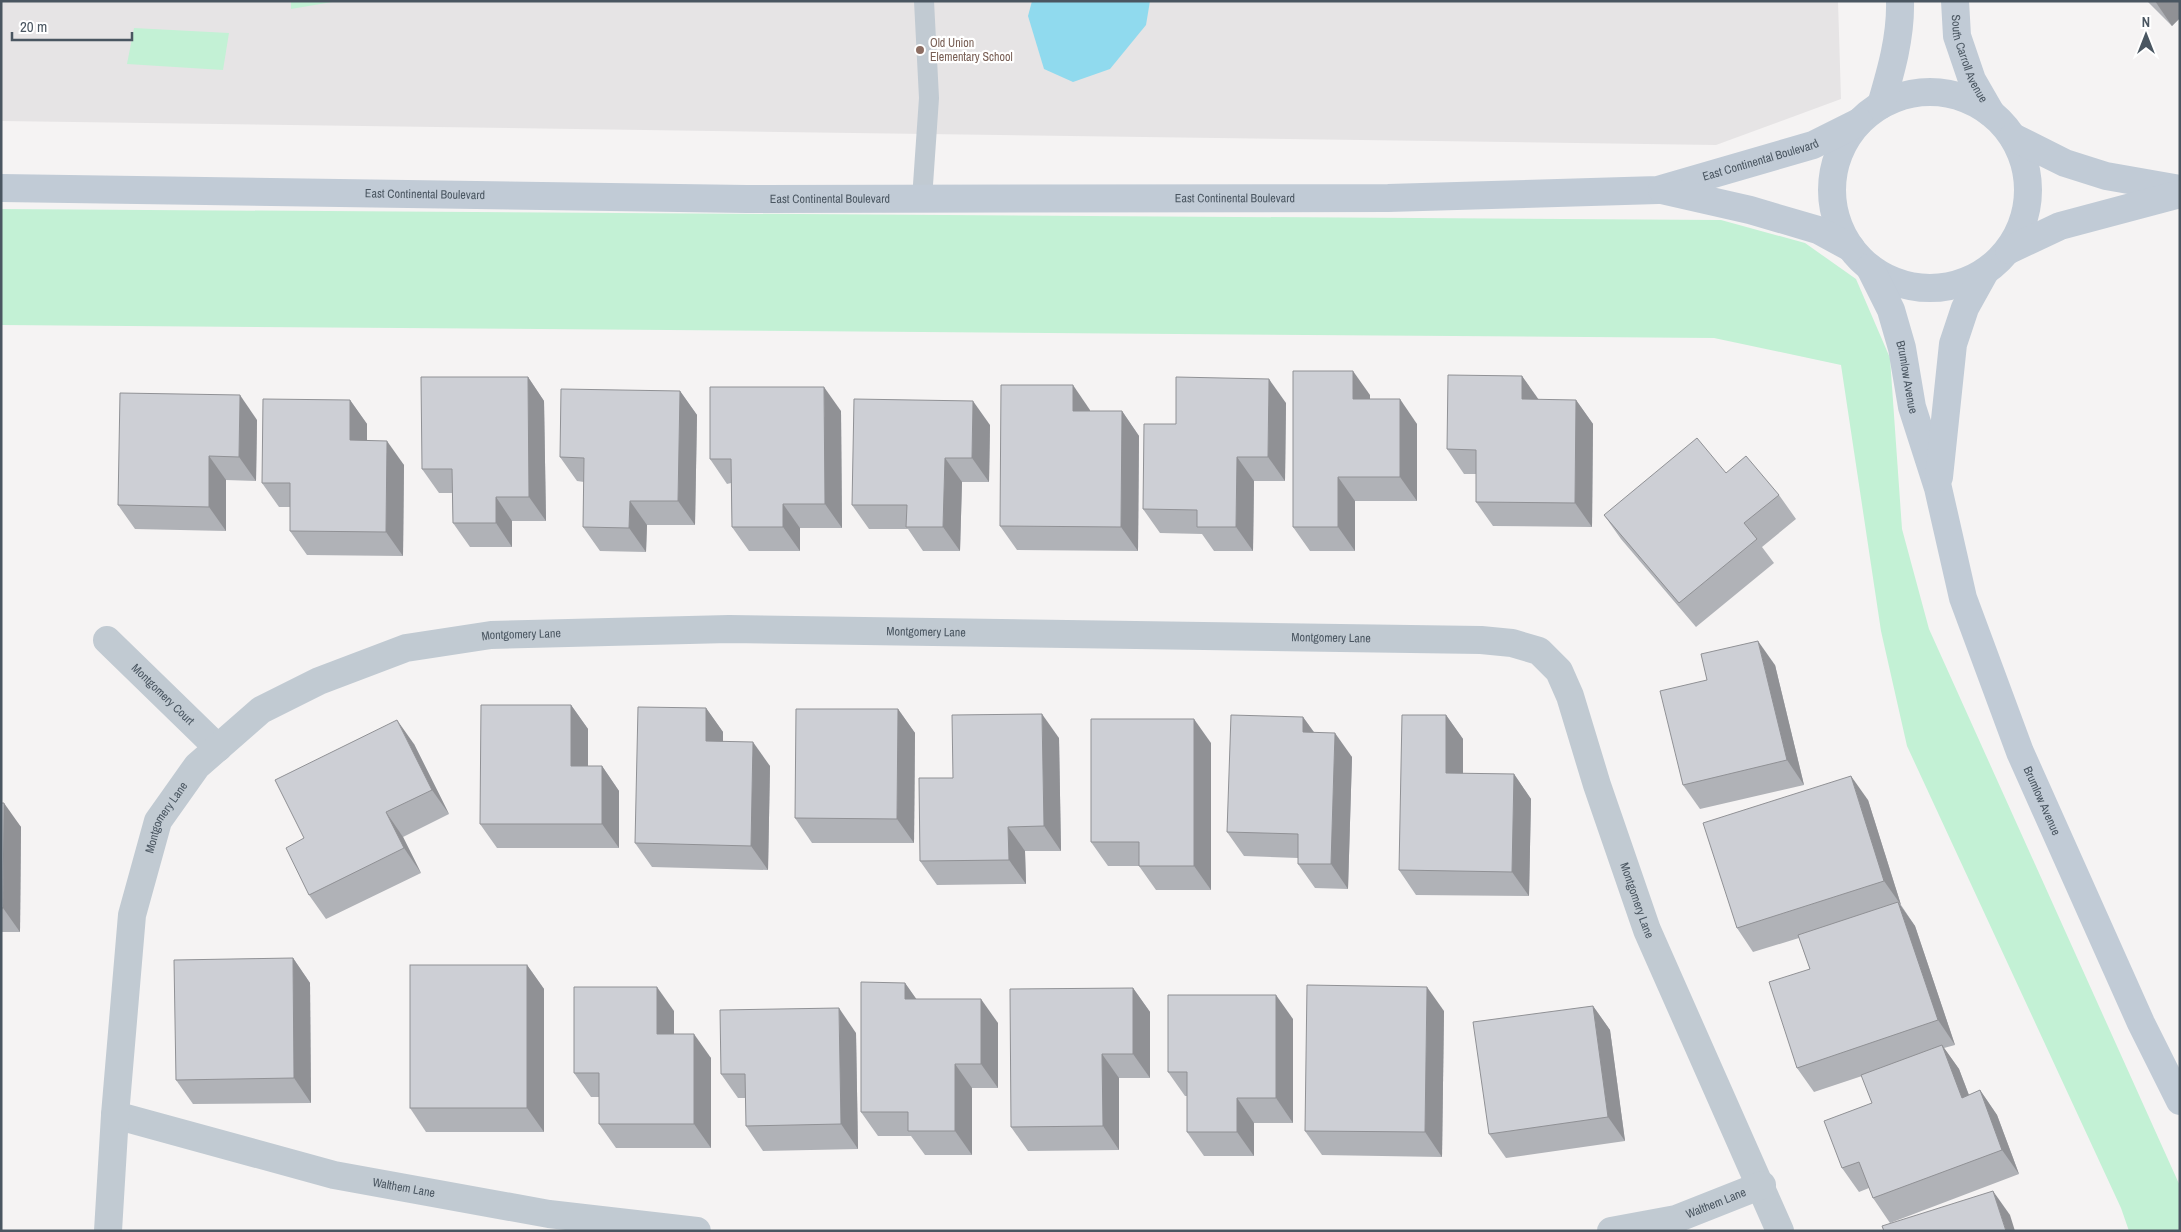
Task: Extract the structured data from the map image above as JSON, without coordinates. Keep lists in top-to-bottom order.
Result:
{
  "streets": {
    "main road": ["South Carroll Avenue", "East Continental Boulevard", "Brumlow Avenue"],
    "street": ["Montgomery Lane", "Montgomery Court", "Walthem Lane"]
  },
  "crossings": [
    ["Montgomery Lane", "Montgomery Court"],
    ["Montgomery Lane", "Walthem Lane"]
  ],
  "places": ["Old Union Elementary School"],
  "scale_bar": "20 m",
  "north": "top"
}
